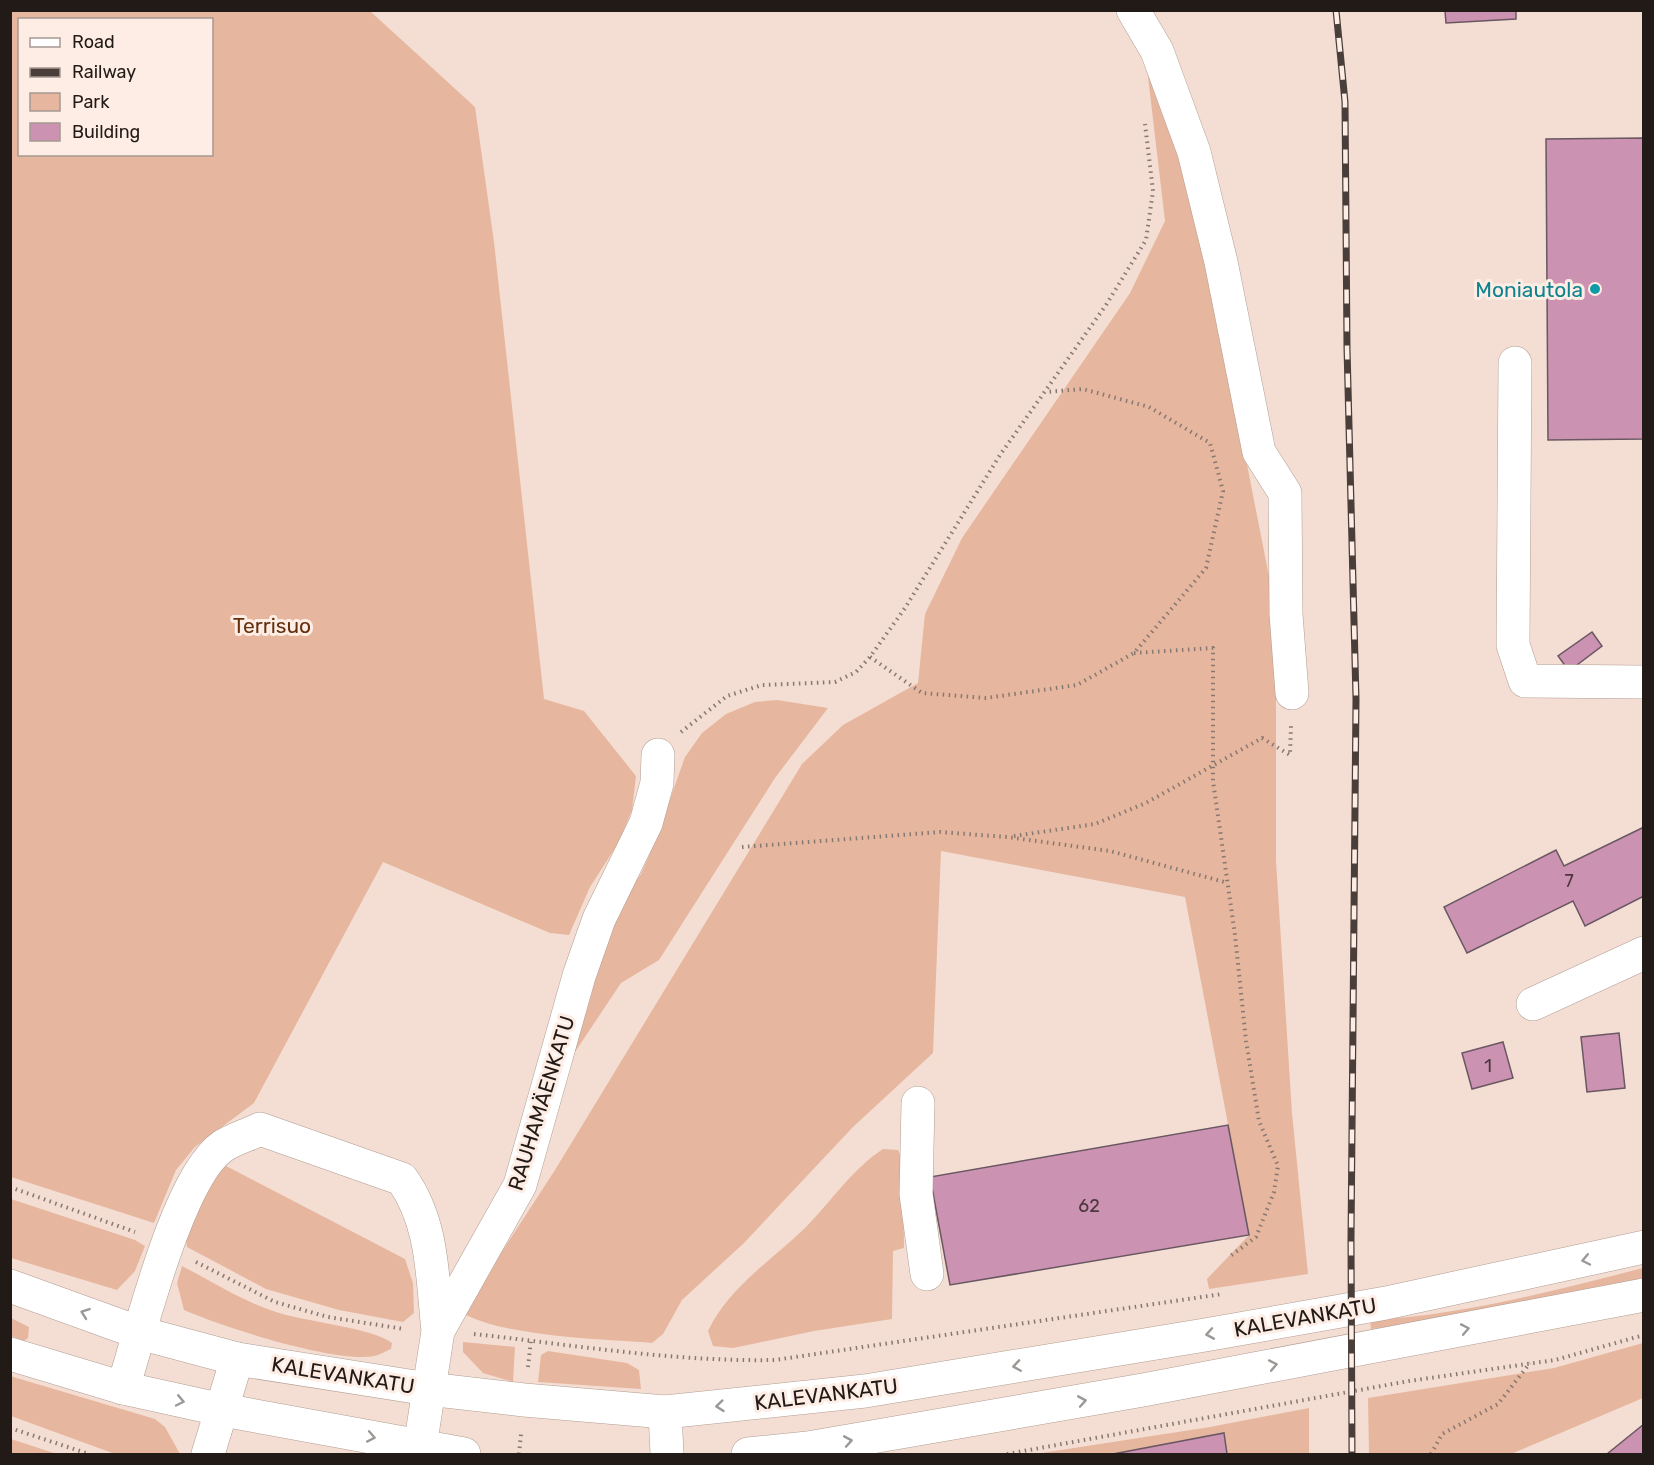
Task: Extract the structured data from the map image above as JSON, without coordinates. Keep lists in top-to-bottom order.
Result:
{
  "streets": {
    "main road": ["RAUHAMÄENKATU", "KALEVANKATU"]
  },
  "crossings": [
    ["RAUHAMÄENKATU", "KALEVANKATU"]
  ],
  "parks": ["Terrisuo"],
  "places": ["Moniautola"],
  "house_numbers": ["7", "1", "62"],
  "legend": [
    "Road",
    "Railway",
    "Park",
    "Building"
  ]
}
